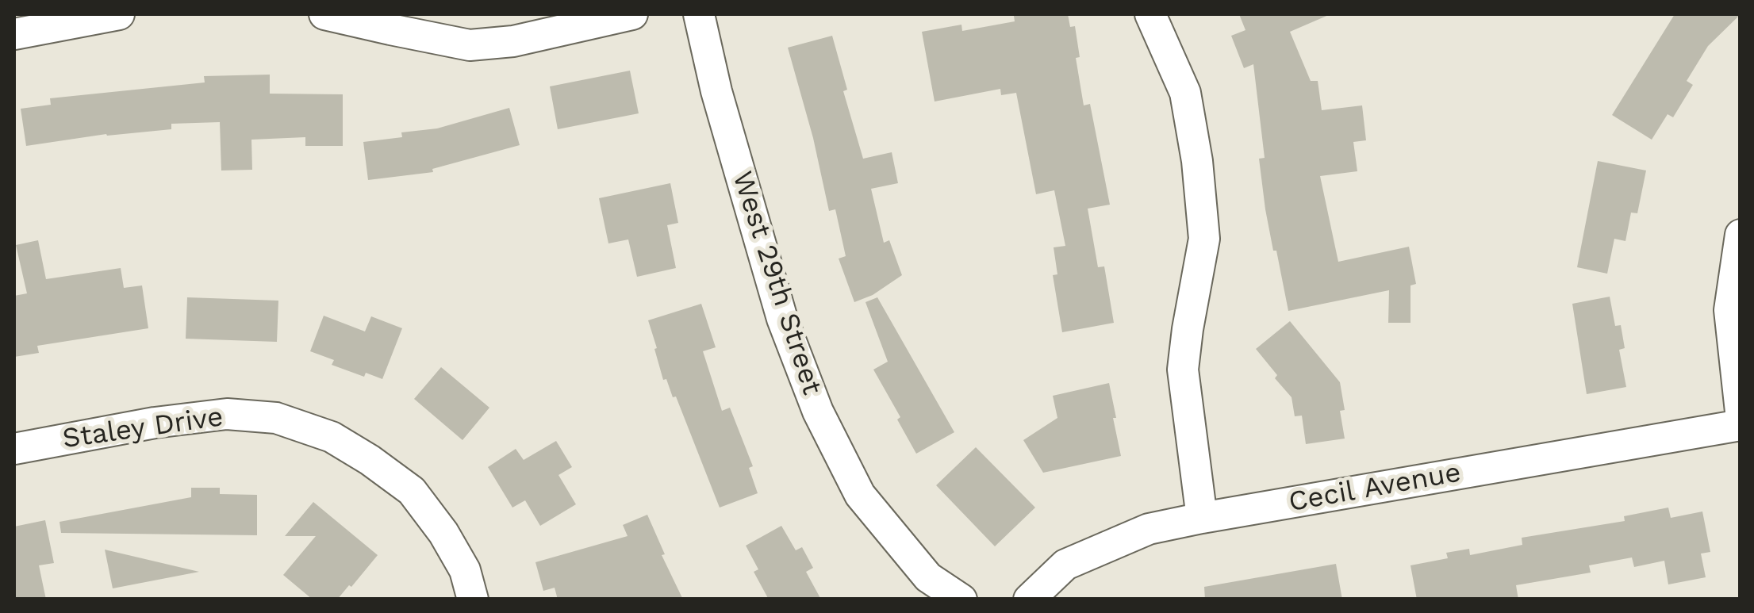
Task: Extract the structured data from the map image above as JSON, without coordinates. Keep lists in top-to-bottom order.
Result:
{
  "streets": {
    "street": ["West 29th Street", "Staley Drive", "Cecil Avenue"]
  }
}
